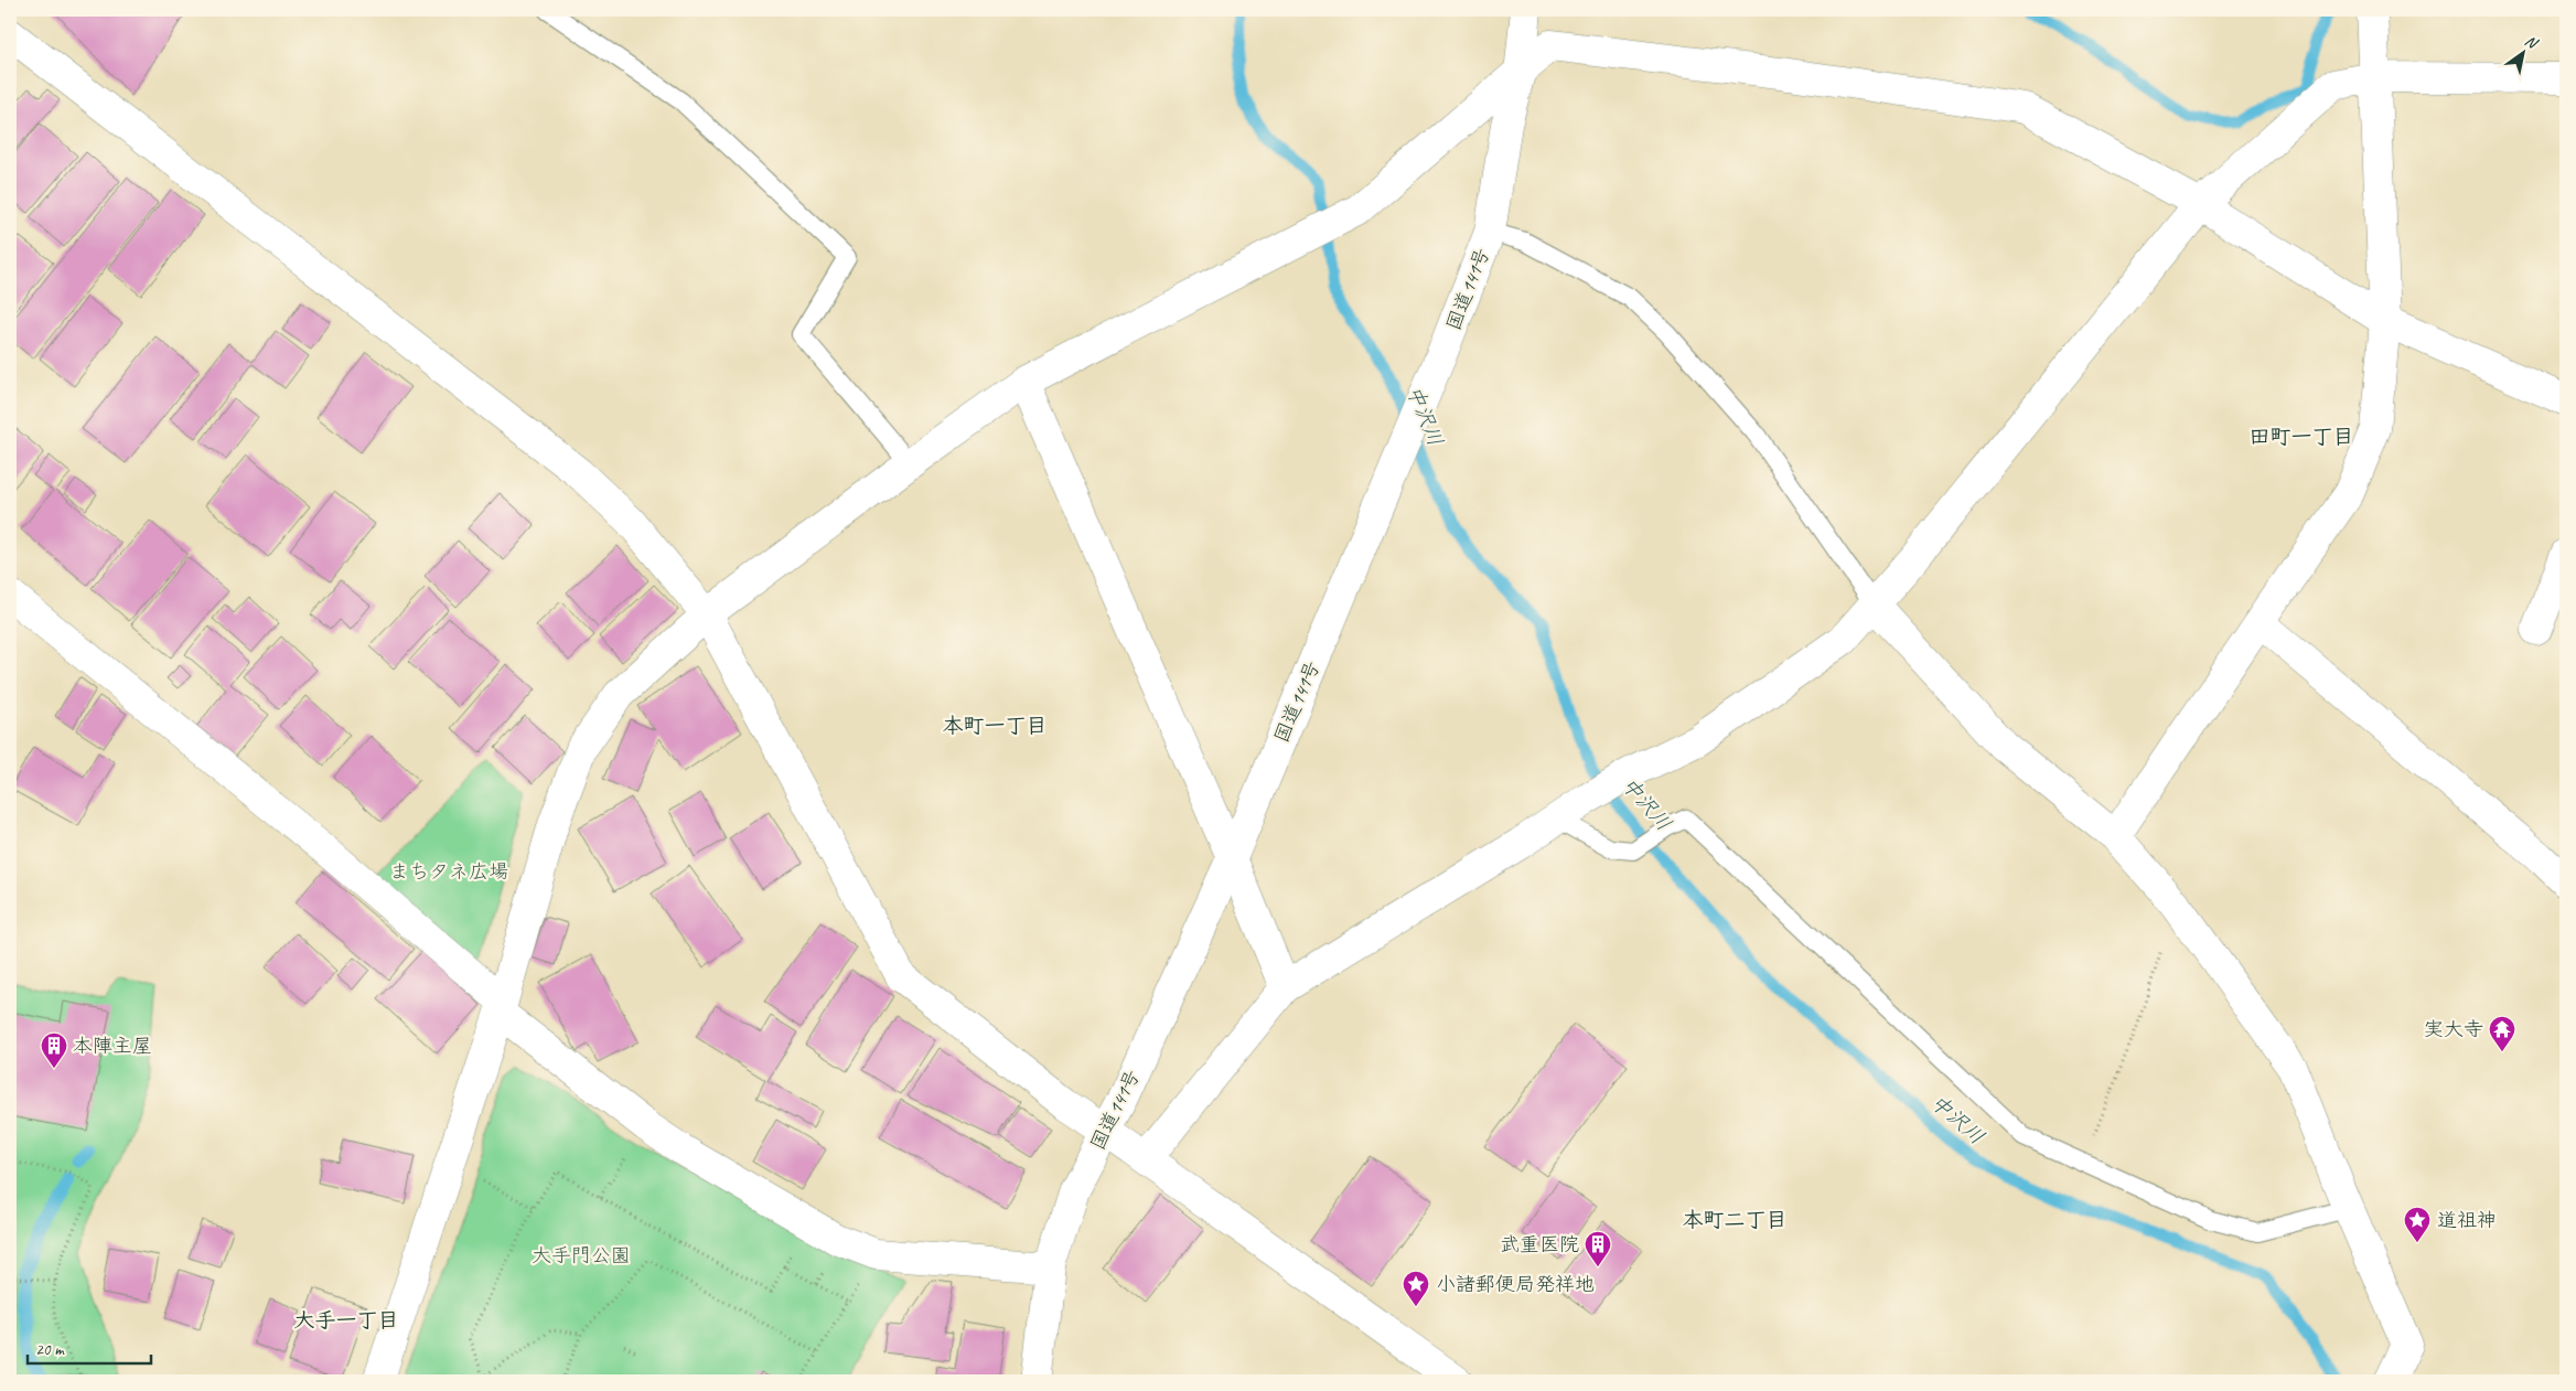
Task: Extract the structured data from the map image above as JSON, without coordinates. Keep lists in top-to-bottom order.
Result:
{
  "streets": {
    "main road": ["国道141号"]
  },
  "districts": [
    "田町一丁目",
    "本町一丁目",
    "本町二丁目",
    "大手一丁目"
  ],
  "water": ["中沢川"],
  "parks": ["まちタネ広場", "大手門公園"],
  "places": {
    "temple": ["実大寺"],
    "building": ["本陣主屋", "武重医院"],
    "place": ["道祖神", "小諸郵便局発祥地"]
  },
  "scale_bar": "20 m",
  "north": "top right"
}
